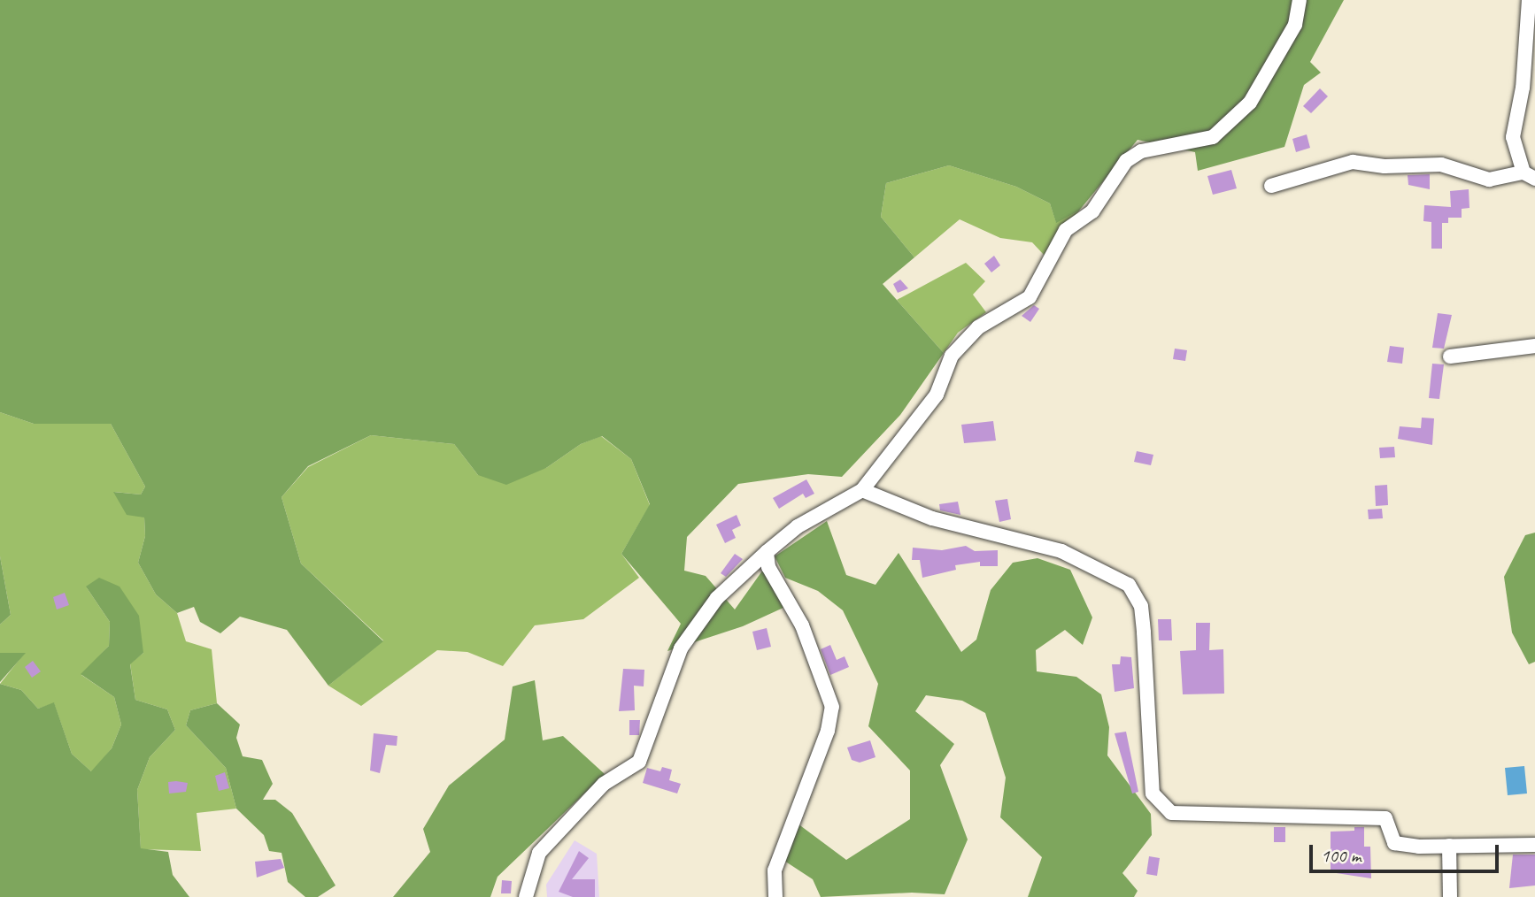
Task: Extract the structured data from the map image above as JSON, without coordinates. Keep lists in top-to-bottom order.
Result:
{
  "scale_bar": "100 m"
}
